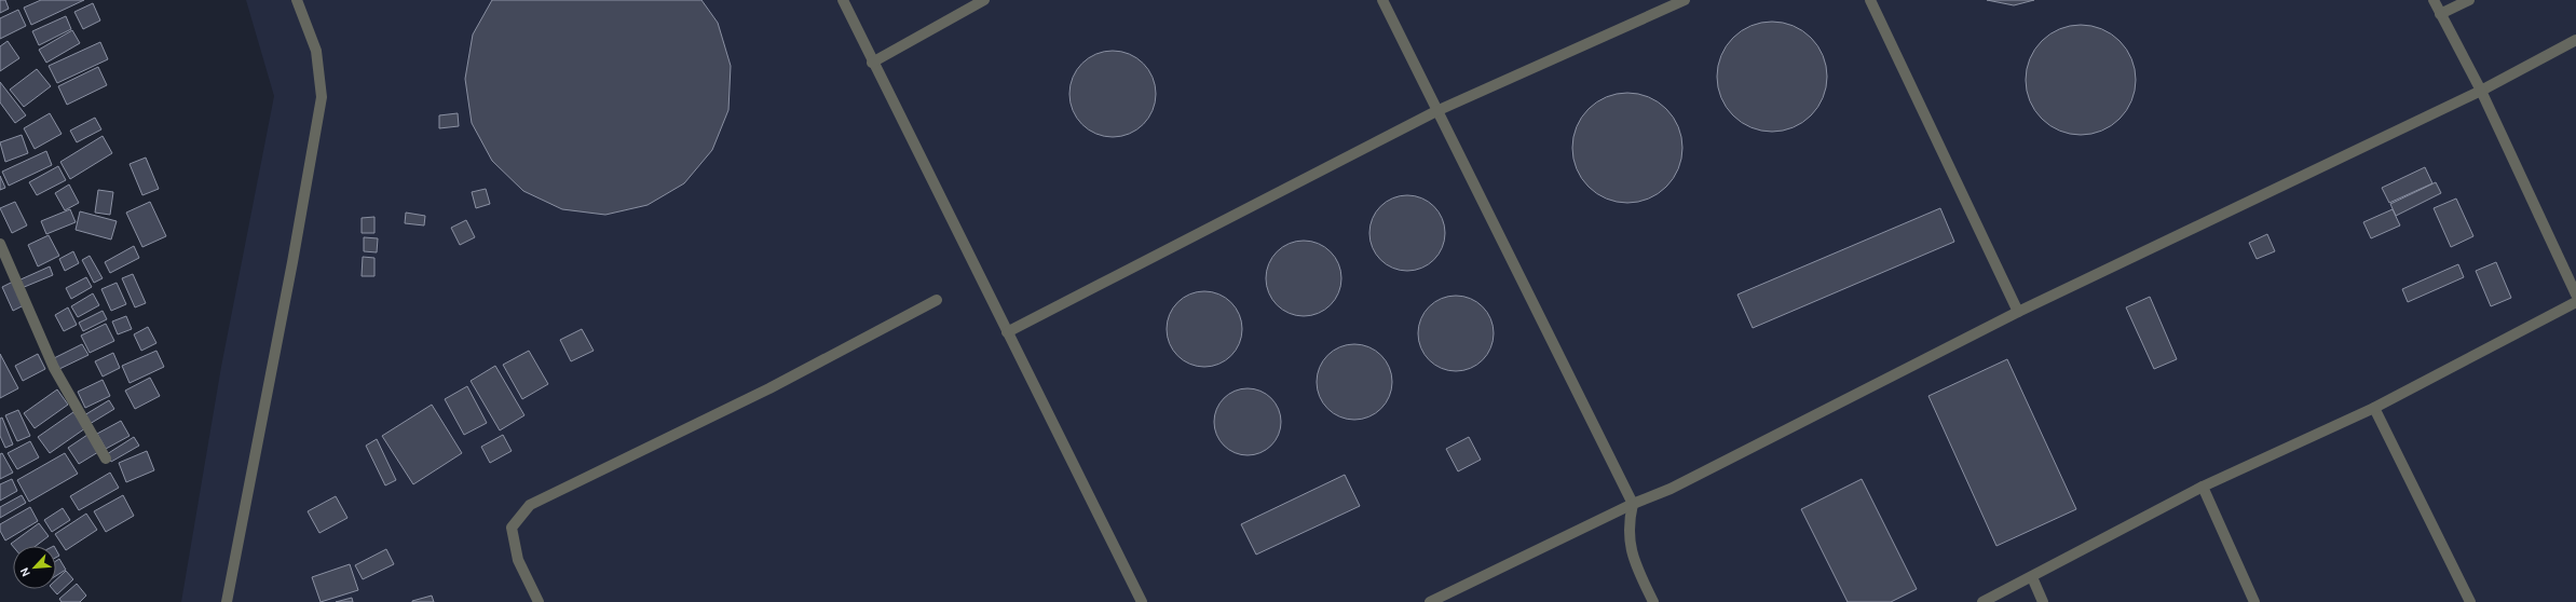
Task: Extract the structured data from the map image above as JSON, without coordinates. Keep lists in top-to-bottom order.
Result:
{
  "north": "bottom left"
}
